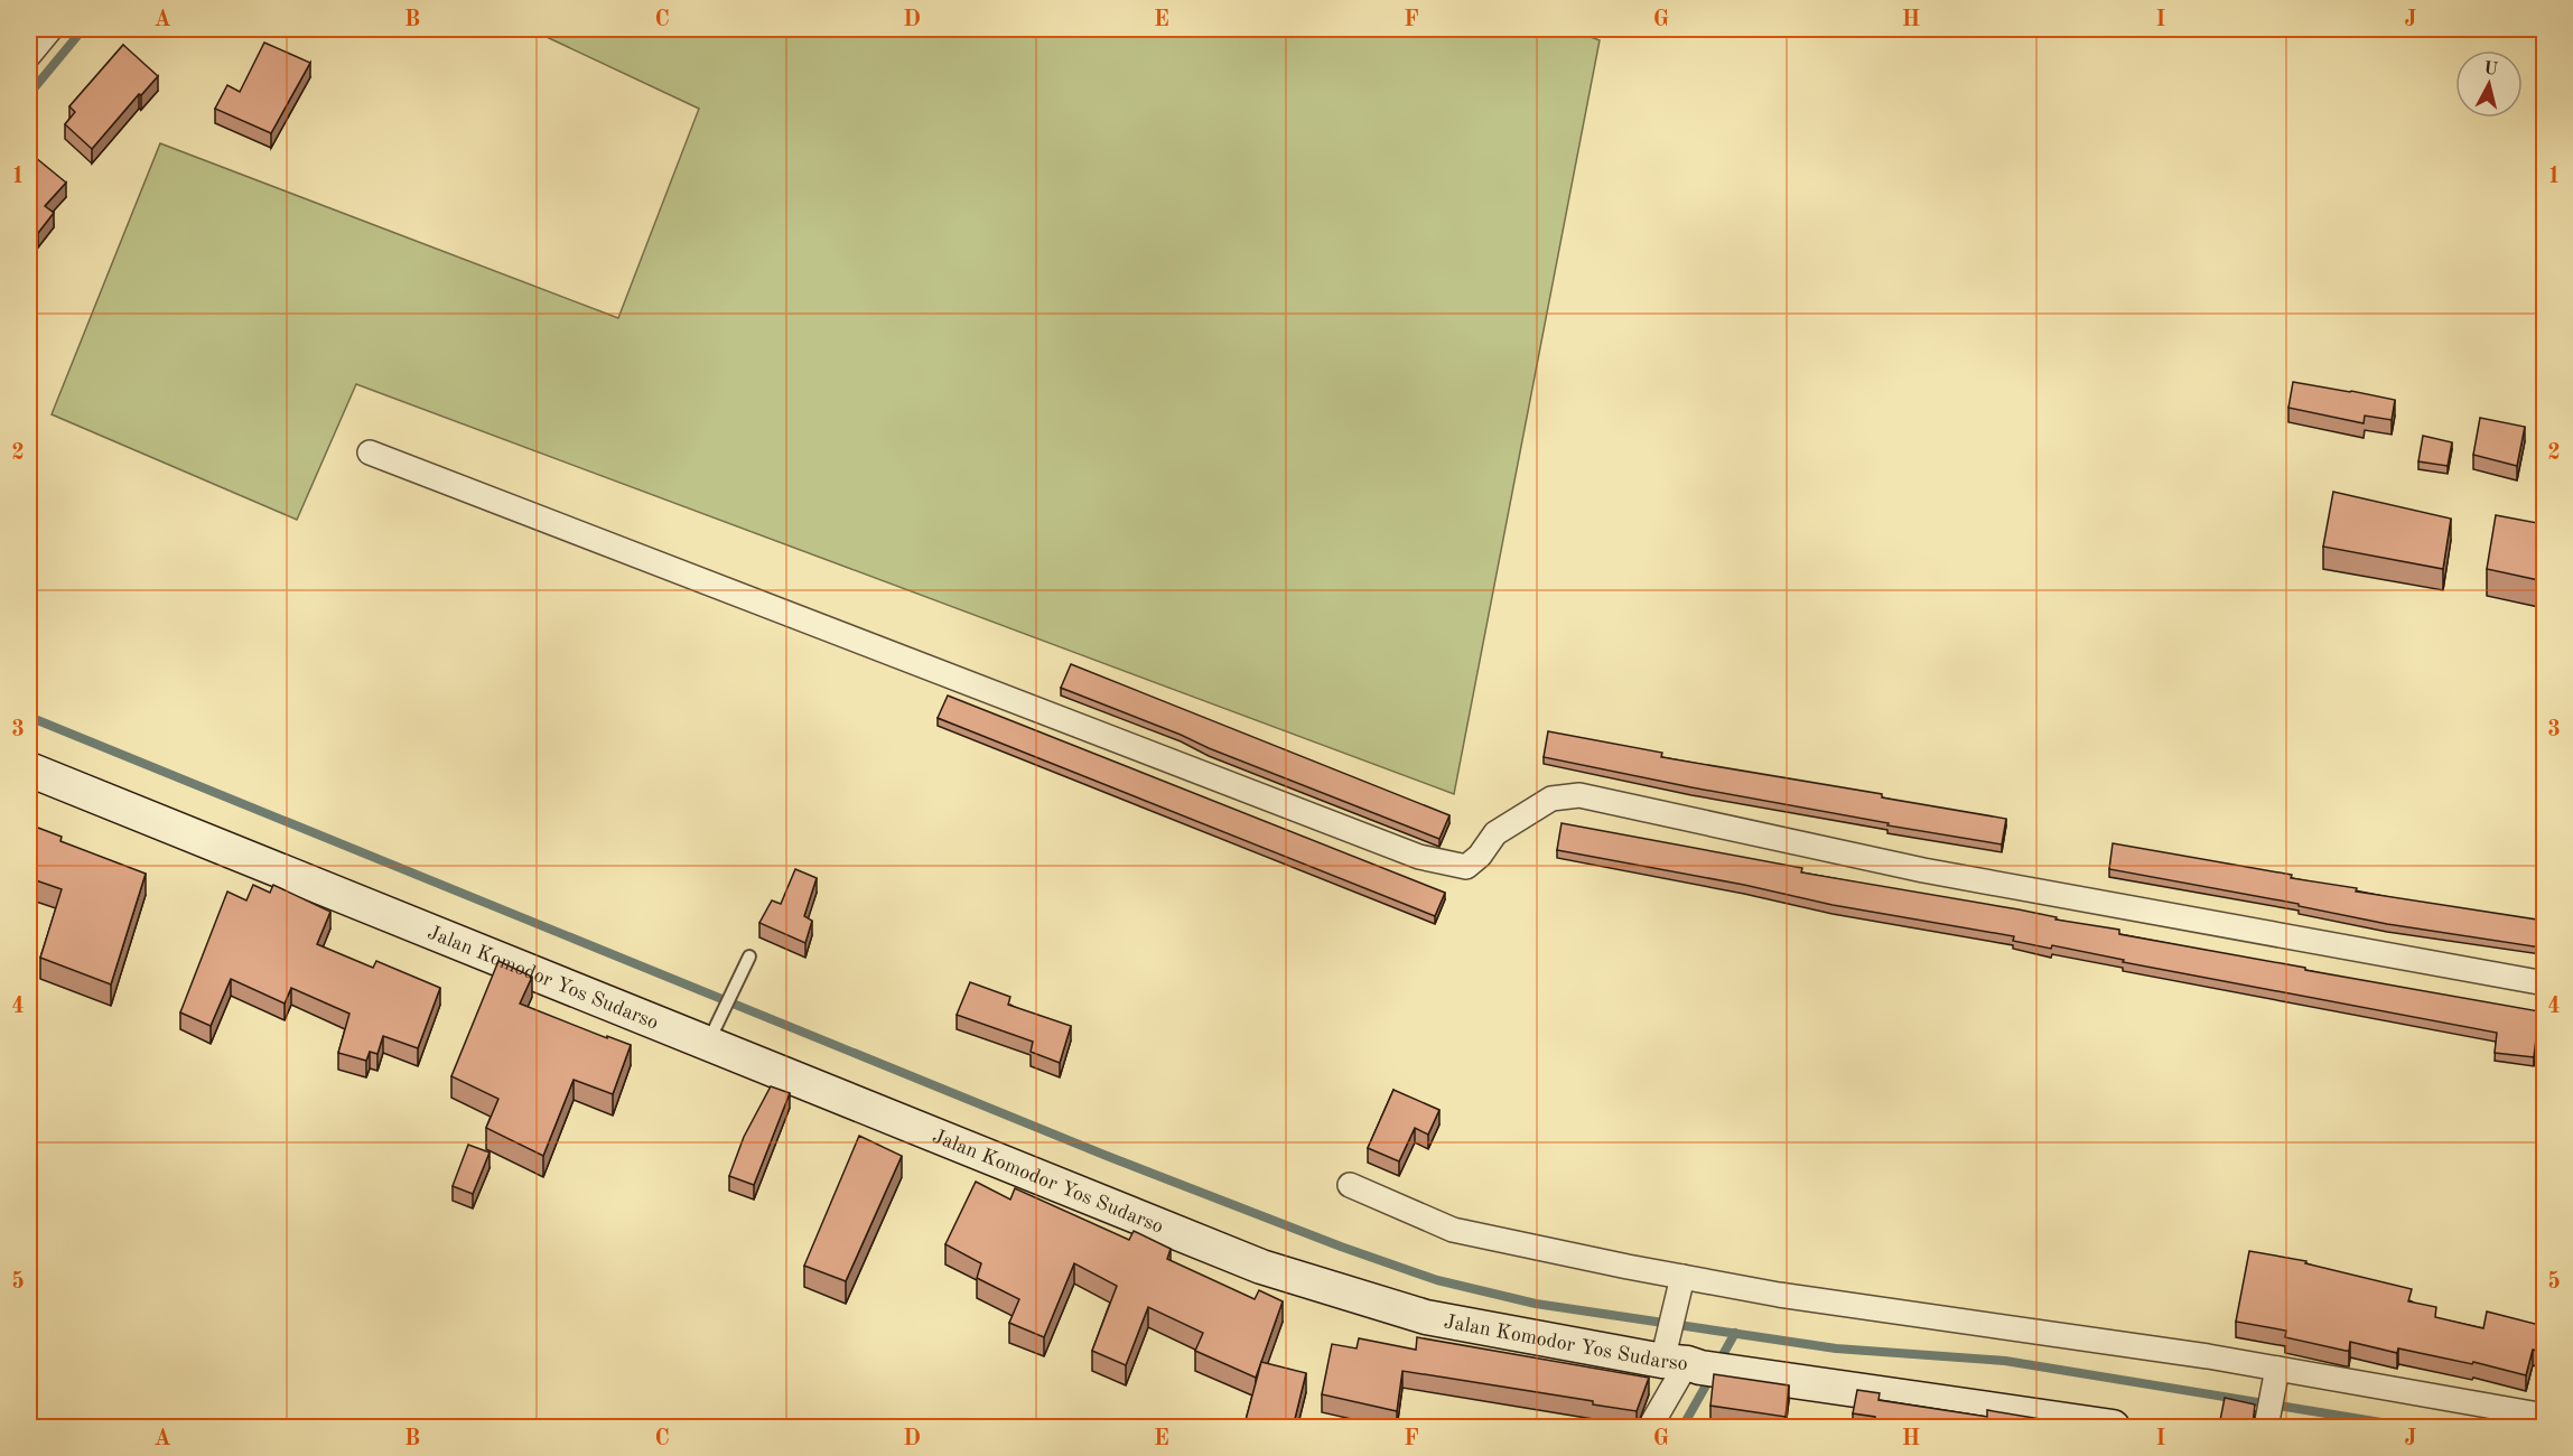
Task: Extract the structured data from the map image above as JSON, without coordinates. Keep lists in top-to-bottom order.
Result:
{
  "streets": {
    "street": ["Jalan Komodor Yos Sudarso"]
  },
  "north": "top",
  "grid": {
    "columns": [
      "A",
      "B",
      "C",
      "D",
      "E",
      "F",
      "G",
      "H",
      "I",
      "J"
    ],
    "rows": [
      "1",
      "2",
      "3",
      "4",
      "5"
    ]
  }
}
